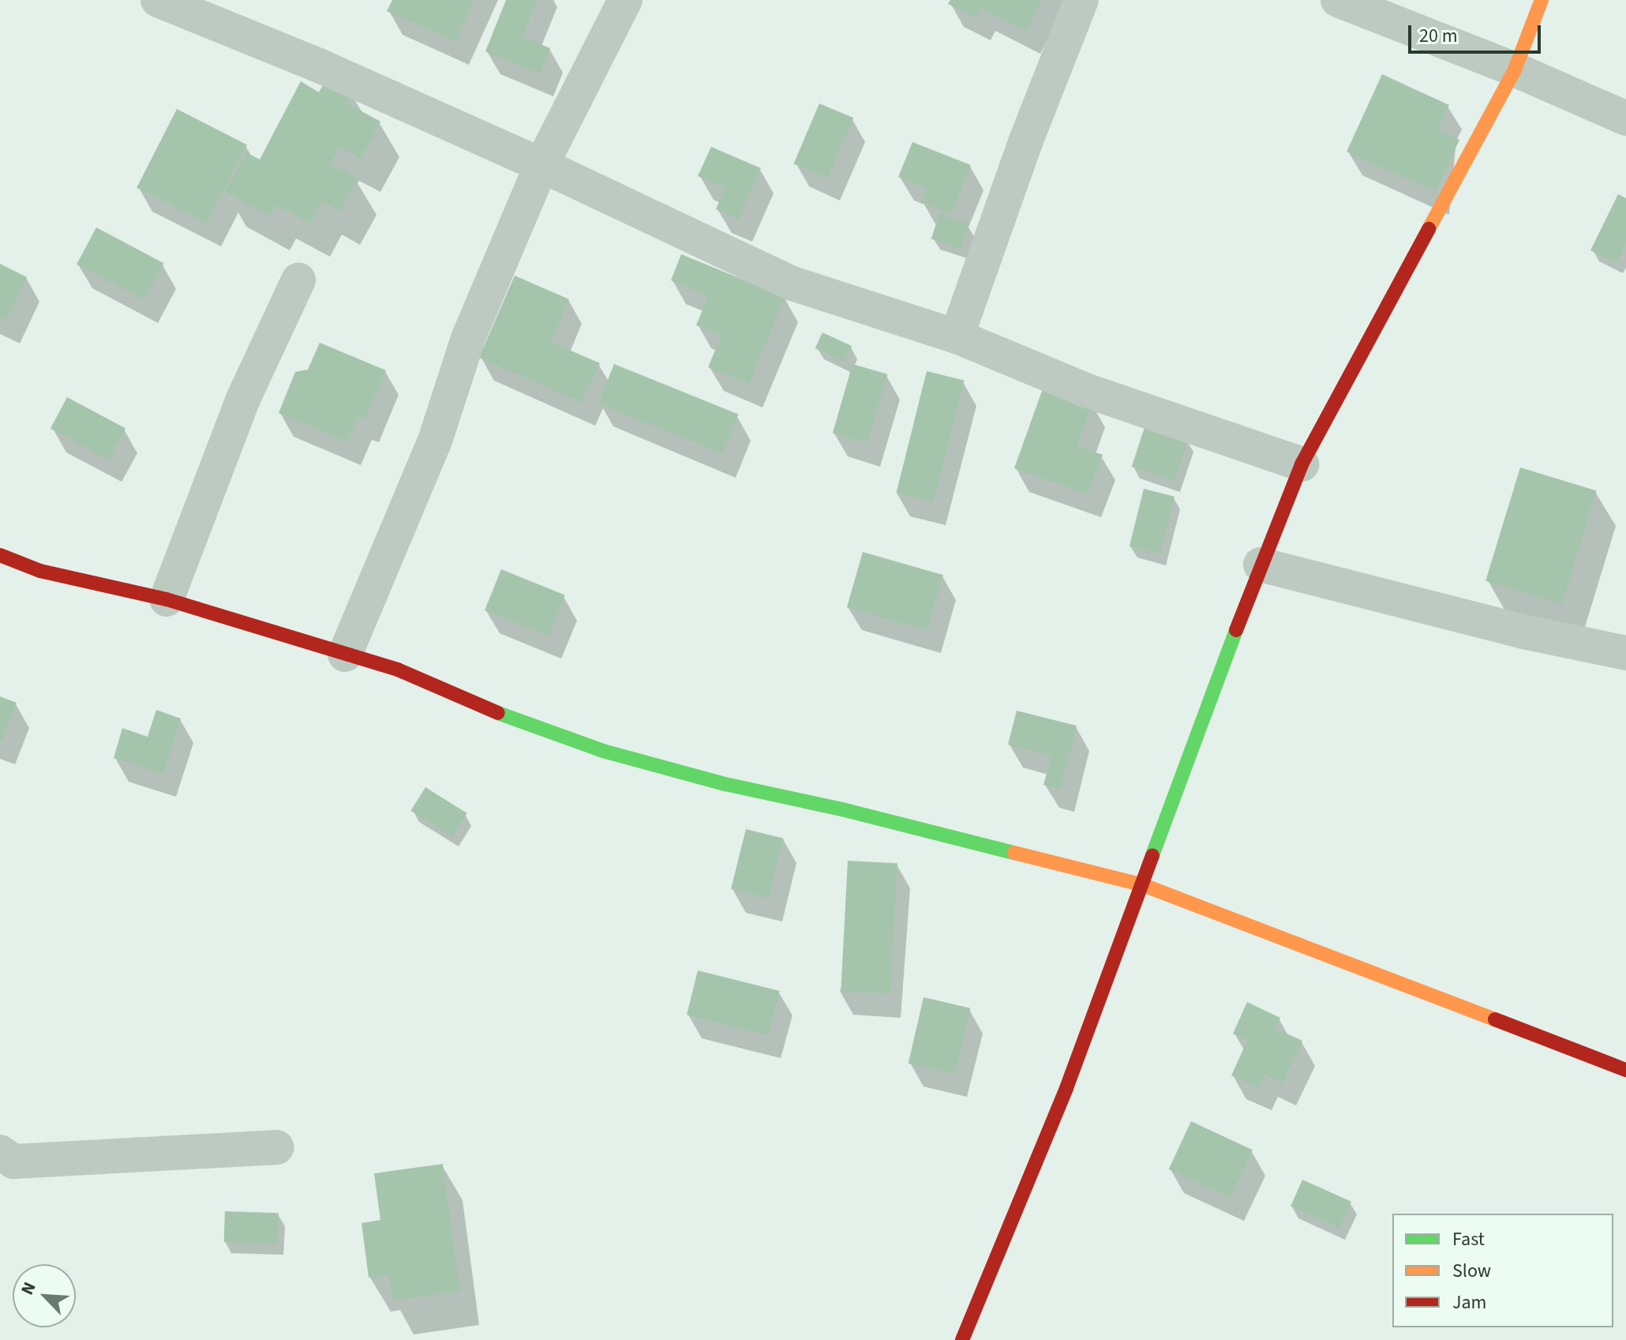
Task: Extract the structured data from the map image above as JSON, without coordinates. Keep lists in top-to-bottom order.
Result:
{
  "legend": ["Fast", "Slow", "Jam"],
  "scale_bar": "20 m",
  "north": "top left"
}
